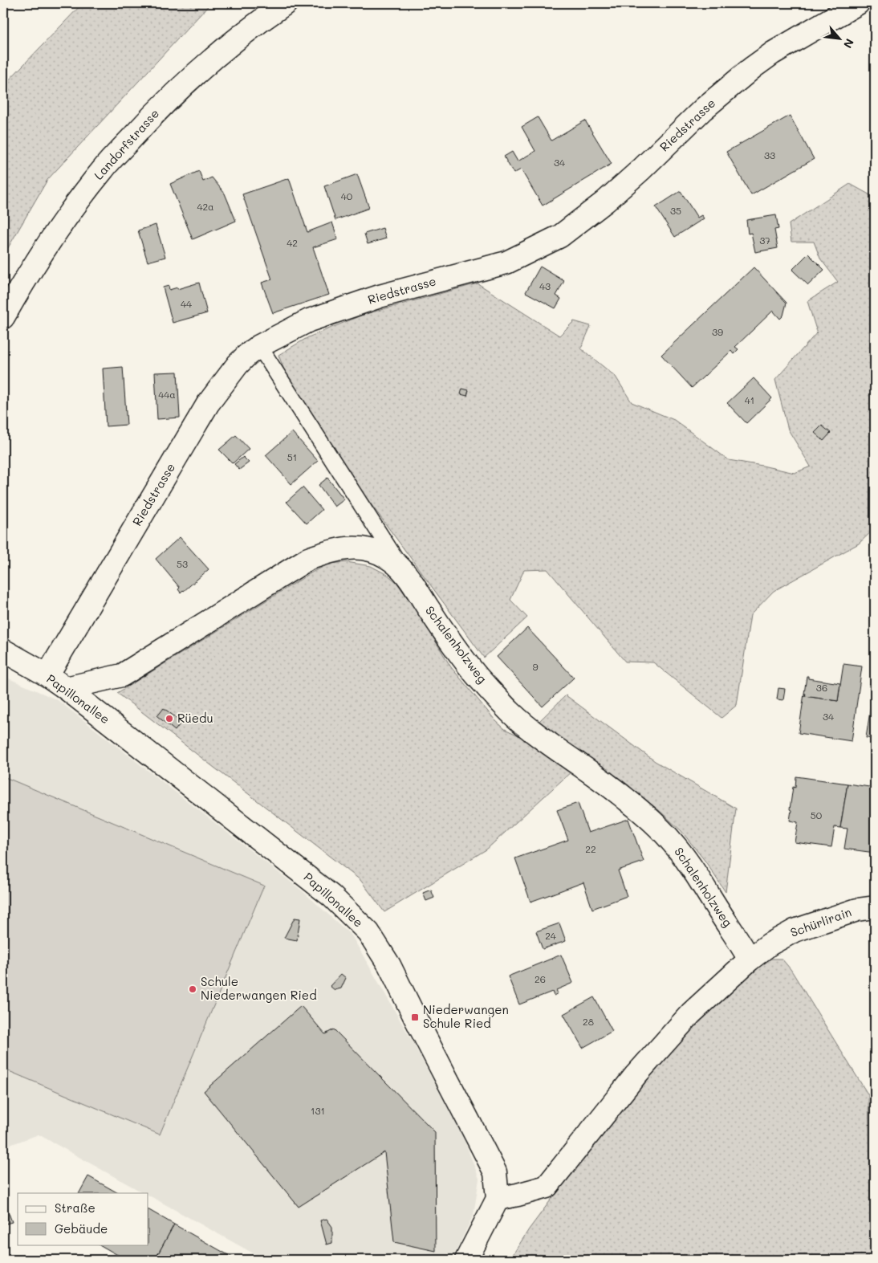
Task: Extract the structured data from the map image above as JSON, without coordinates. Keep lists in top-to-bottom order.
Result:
{
  "streets": {
    "street": [
      "Riedstrasse",
      "Landorfstrasse",
      "Schalenholzweg",
      "Papillonallee",
      "Schürlirain"
    ]
  },
  "crossings": [
    ["Riedstrasse", "Schalenholzweg"],
    ["Riedstrasse", "Papillonallee"],
    ["Schalenholzweg", "Papillonallee"],
    ["Schalenholzweg", "Schürlirain"]
  ],
  "places": {
    "other": ["Rüedu", "Schule Niederwangen Ried"],
    "transit": ["Niederwangen Schule Ried"]
  },
  "house_numbers": [
    "33",
    "34",
    "40",
    "42a",
    "35",
    "37",
    "42",
    "43",
    "44",
    "39",
    "44a",
    "41",
    "51",
    "53",
    "9",
    "36",
    "34",
    "50",
    "22",
    "24",
    "26",
    "28",
    "131"
  ],
  "legend": ["Straße", "Gebäude"],
  "north": "bottom right"
}
